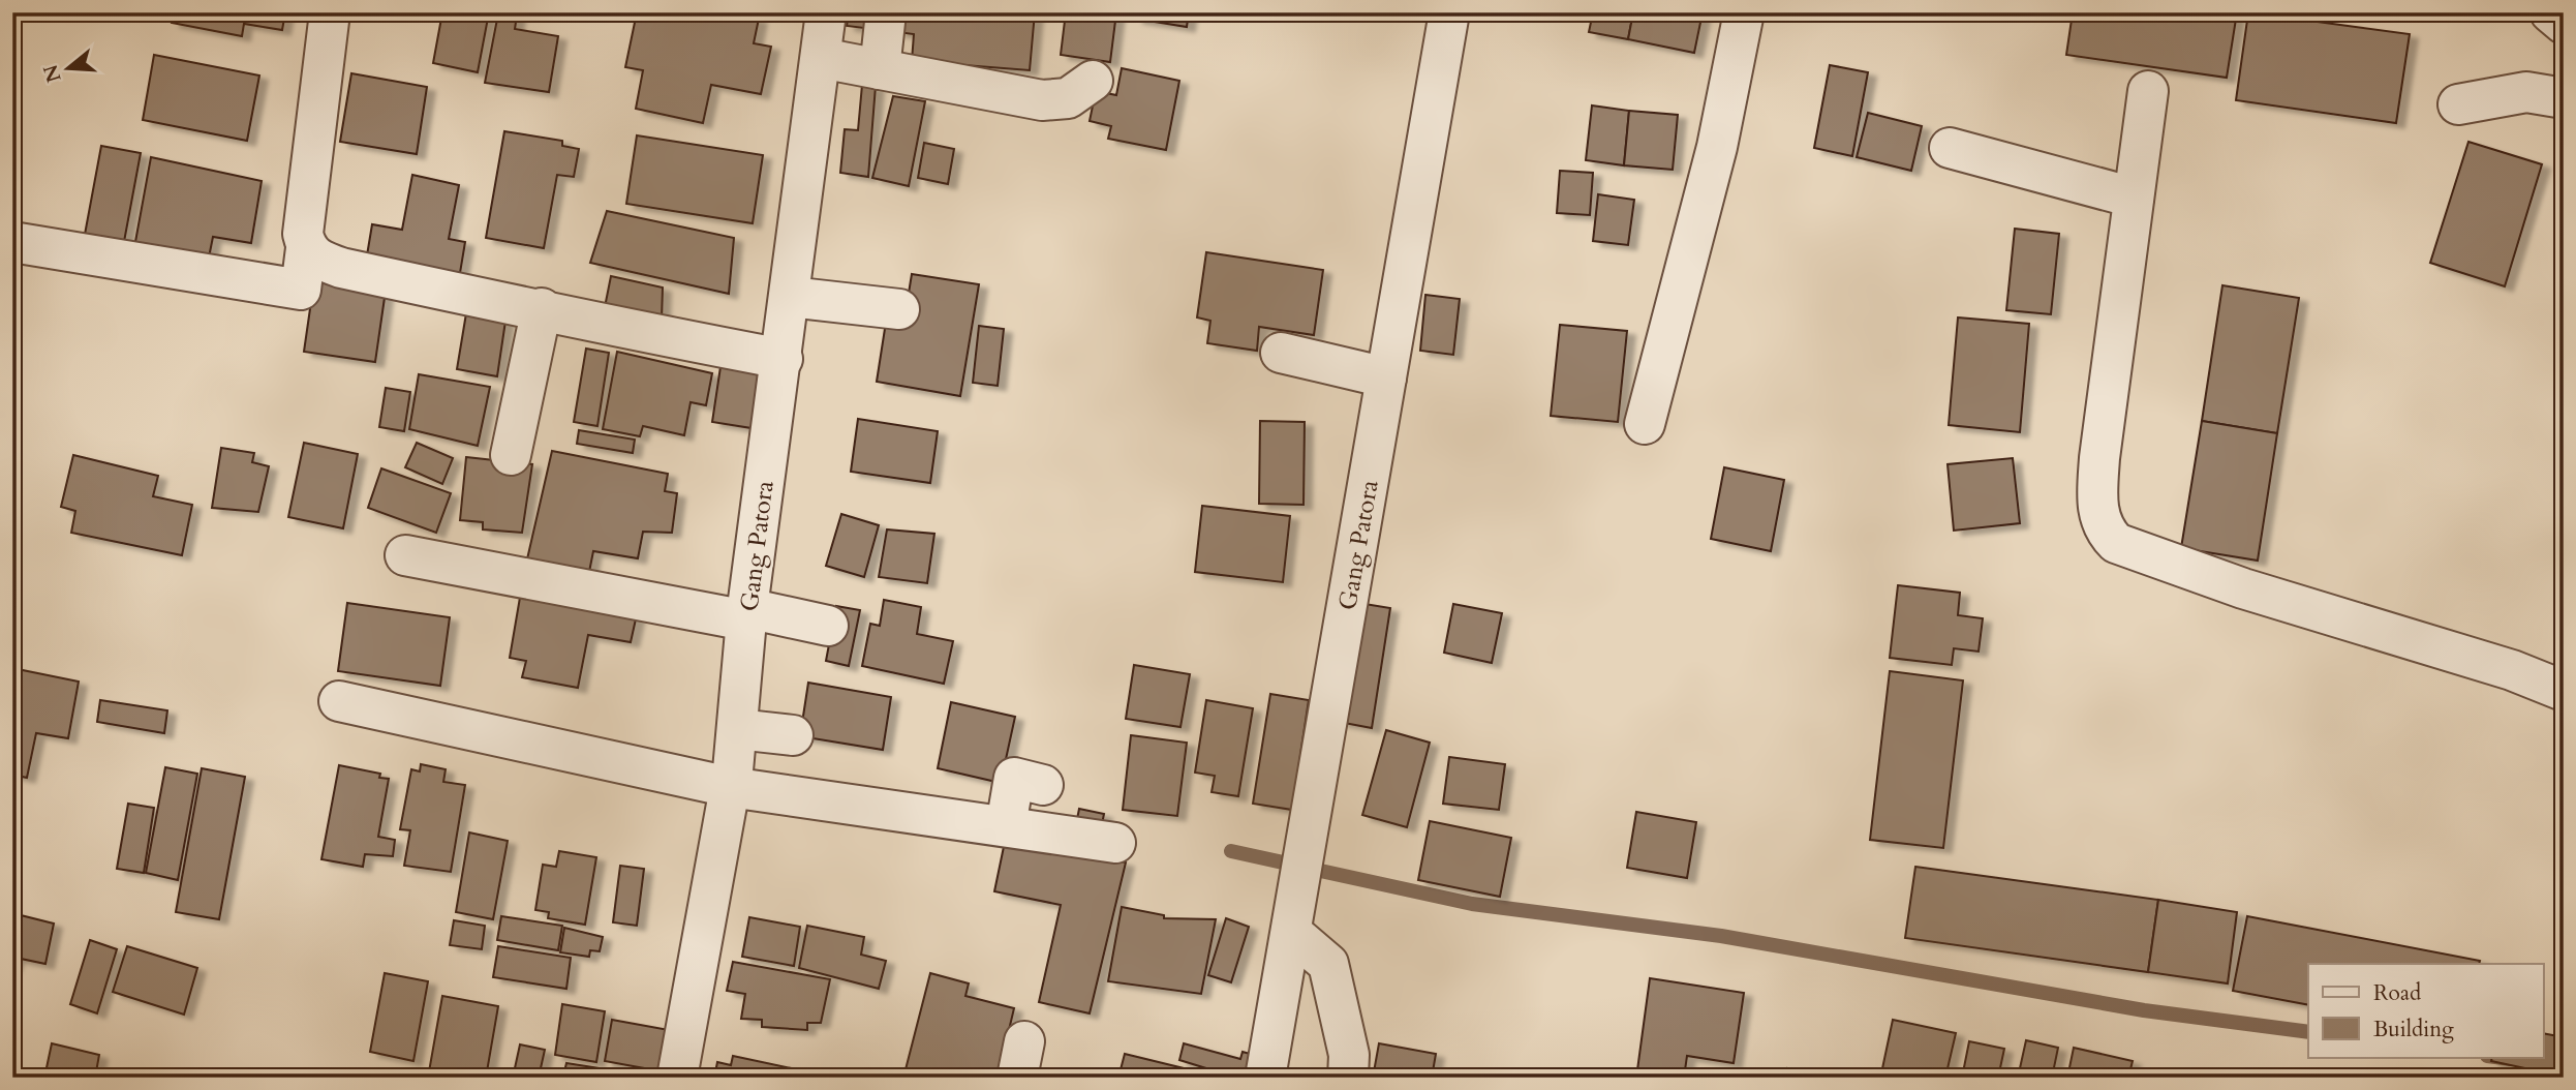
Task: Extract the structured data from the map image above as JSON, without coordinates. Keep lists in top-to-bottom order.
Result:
{
  "streets": {
    "street": ["Gang Patora"]
  },
  "legend": ["Road", "Building"],
  "north": "left"
}
